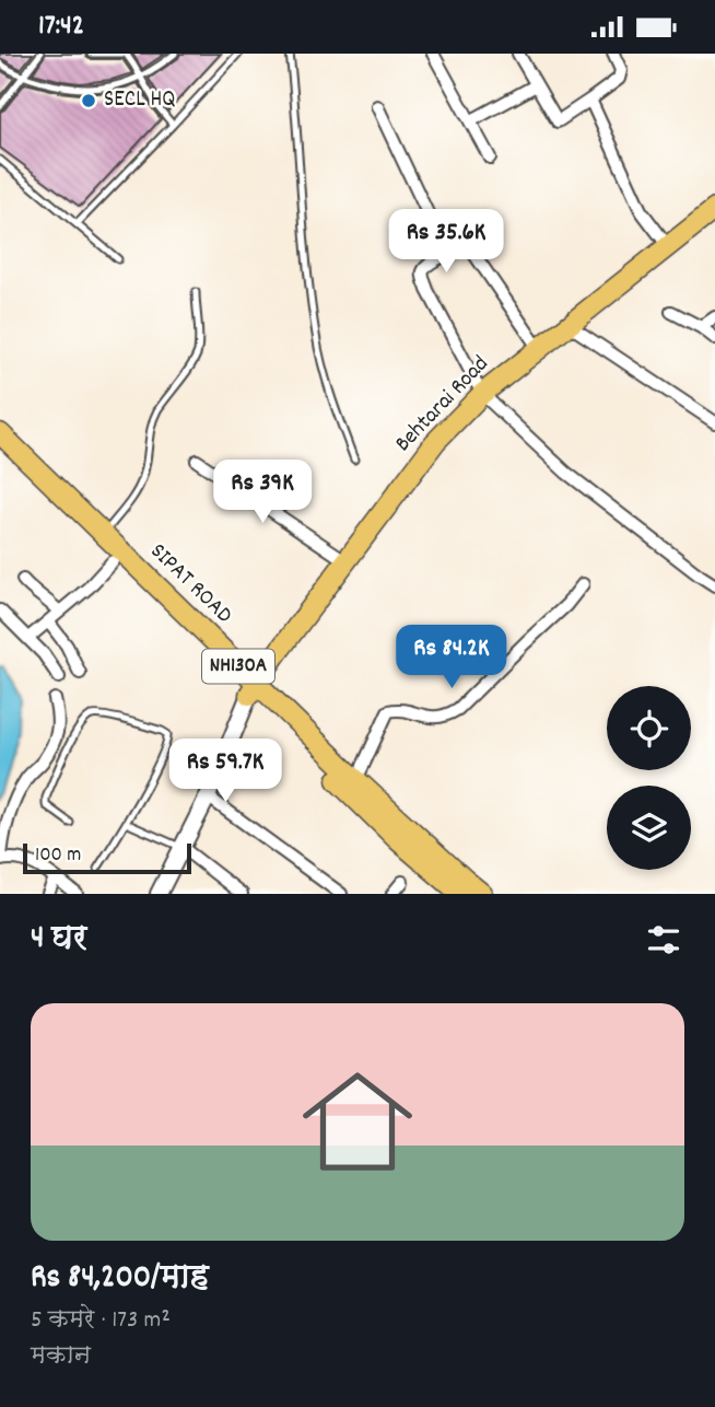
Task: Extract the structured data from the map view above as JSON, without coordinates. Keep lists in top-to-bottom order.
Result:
{
  "streets": {
    "main road": ["Behtarai Road", "SIPAT ROAD", "NH130A"]
  },
  "crossings": [
    ["Behtarai Road", "SIPAT ROAD"]
  ],
  "places": ["SECL HQ"],
  "scale_bar": "100 m",
  "page": {
    "status": "17:42",
    "price": [
      "Rs 35.6K",
      "Rs 39K",
      "Rs 84.2K",
      "Rs 59.7K"
    ],
    "scale": "100 m",
    "heading": "4 घर",
    "list": [
      {
        "name": "Rs 84,200/माह",
        "note": "5 कमरे · 173 m² · मकान"
      }
    ]
  }
}
